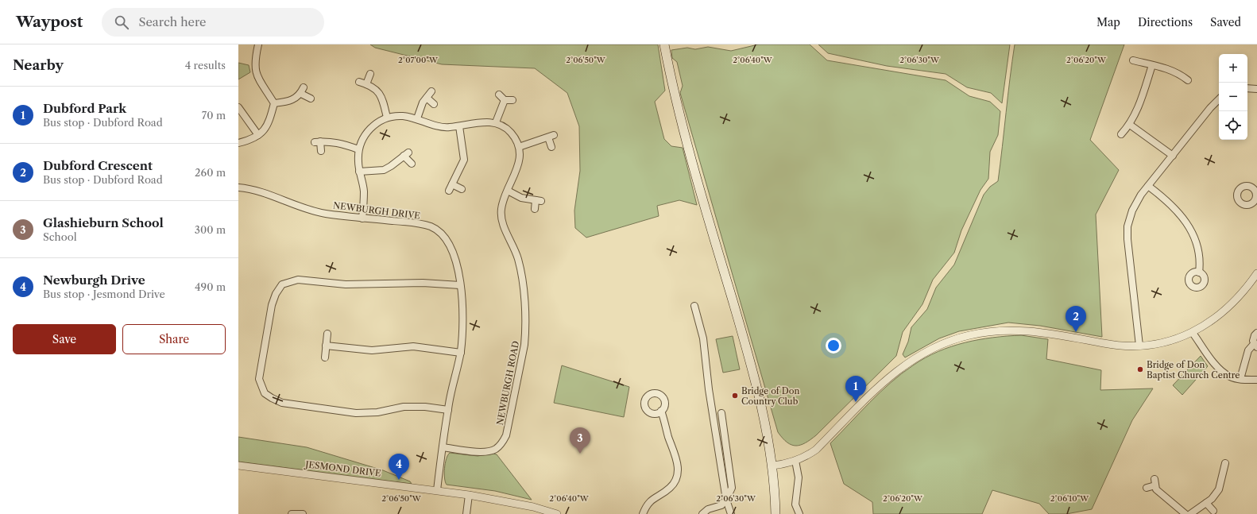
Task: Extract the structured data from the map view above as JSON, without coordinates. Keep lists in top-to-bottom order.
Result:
{
  "streets": {
    "street": ["NEWBURGH DRIVE", "NEWBURGH ROAD", "JESMOND DRIVE"]
  },
  "crossings": [
    ["NEWBURGH DRIVE", "NEWBURGH ROAD"],
    ["NEWBURGH DRIVE", "JESMOND DRIVE"]
  ],
  "places": ["Bridge of Don Baptist Church Centre", "Bridge of Don Country Club"],
  "page": {
    "header": "Waypost",
    "search": "Search here",
    "nav": ["Map", "Directions", "Saved"],
    "heading": ["Nearby", "4 results"],
    "map_buttons": ["+", "−"],
    "list": [
      {
        "mark": "1",
        "name": "Dubford Park",
        "note": "Bus stop · Dubford Road",
        "value": "70 m"
      },
      {
        "mark": "2",
        "name": "Dubford Crescent",
        "note": "Bus stop · Dubford Road",
        "value": "260 m"
      },
      {
        "mark": "3",
        "name": "Glashieburn School",
        "note": "School",
        "value": "300 m"
      },
      {
        "mark": "4",
        "name": "Newburgh Drive",
        "note": "Bus stop · Jesmond Drive",
        "value": "490 m"
      }
    ],
    "pins": [
      "2",
      "1",
      "3",
      "4"
    ],
    "buttons": ["Save", "Share"]
  },
  "coordinates": [
    "2°07'00\"W",
    "2°06'50\"W",
    "2°06'40\"W",
    "2°06'30\"W",
    "2°06'20\"W",
    "2°06'10\"W"
  ]
}
